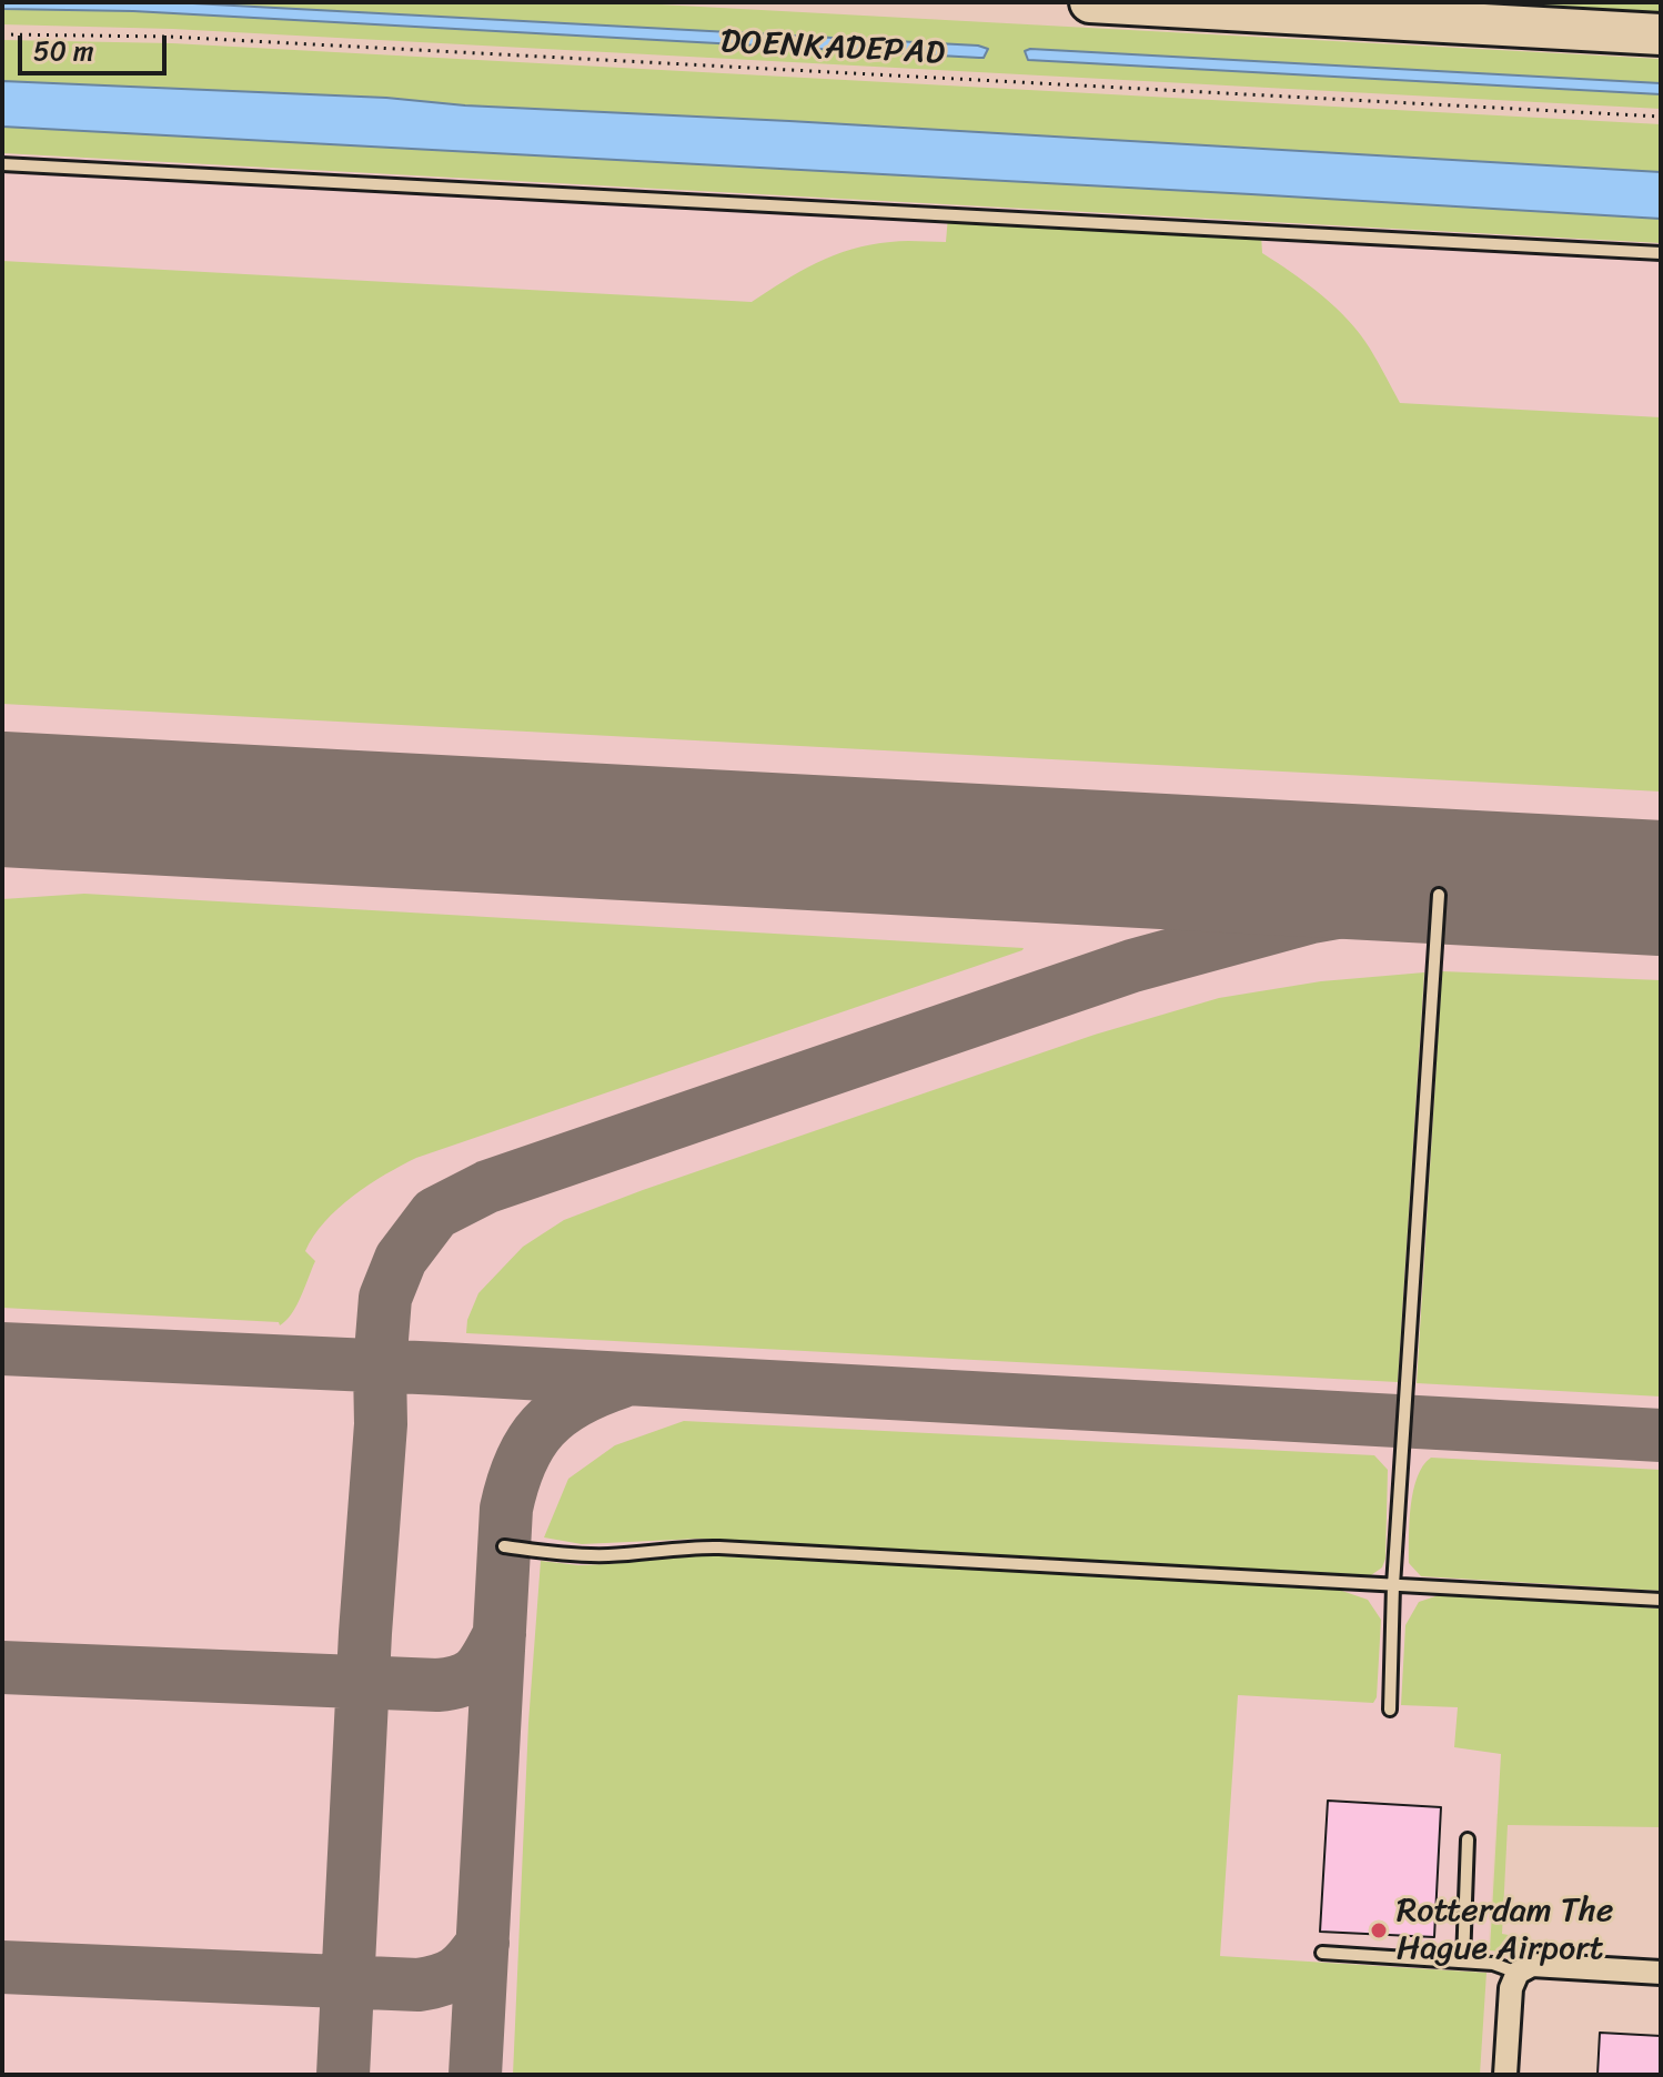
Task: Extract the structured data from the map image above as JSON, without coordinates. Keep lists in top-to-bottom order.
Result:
{
  "streets": {
    "path": ["DOENKADEPAD"]
  },
  "places": ["Rotterdam The Hague Airport"],
  "scale_bar": "50 m"
}
